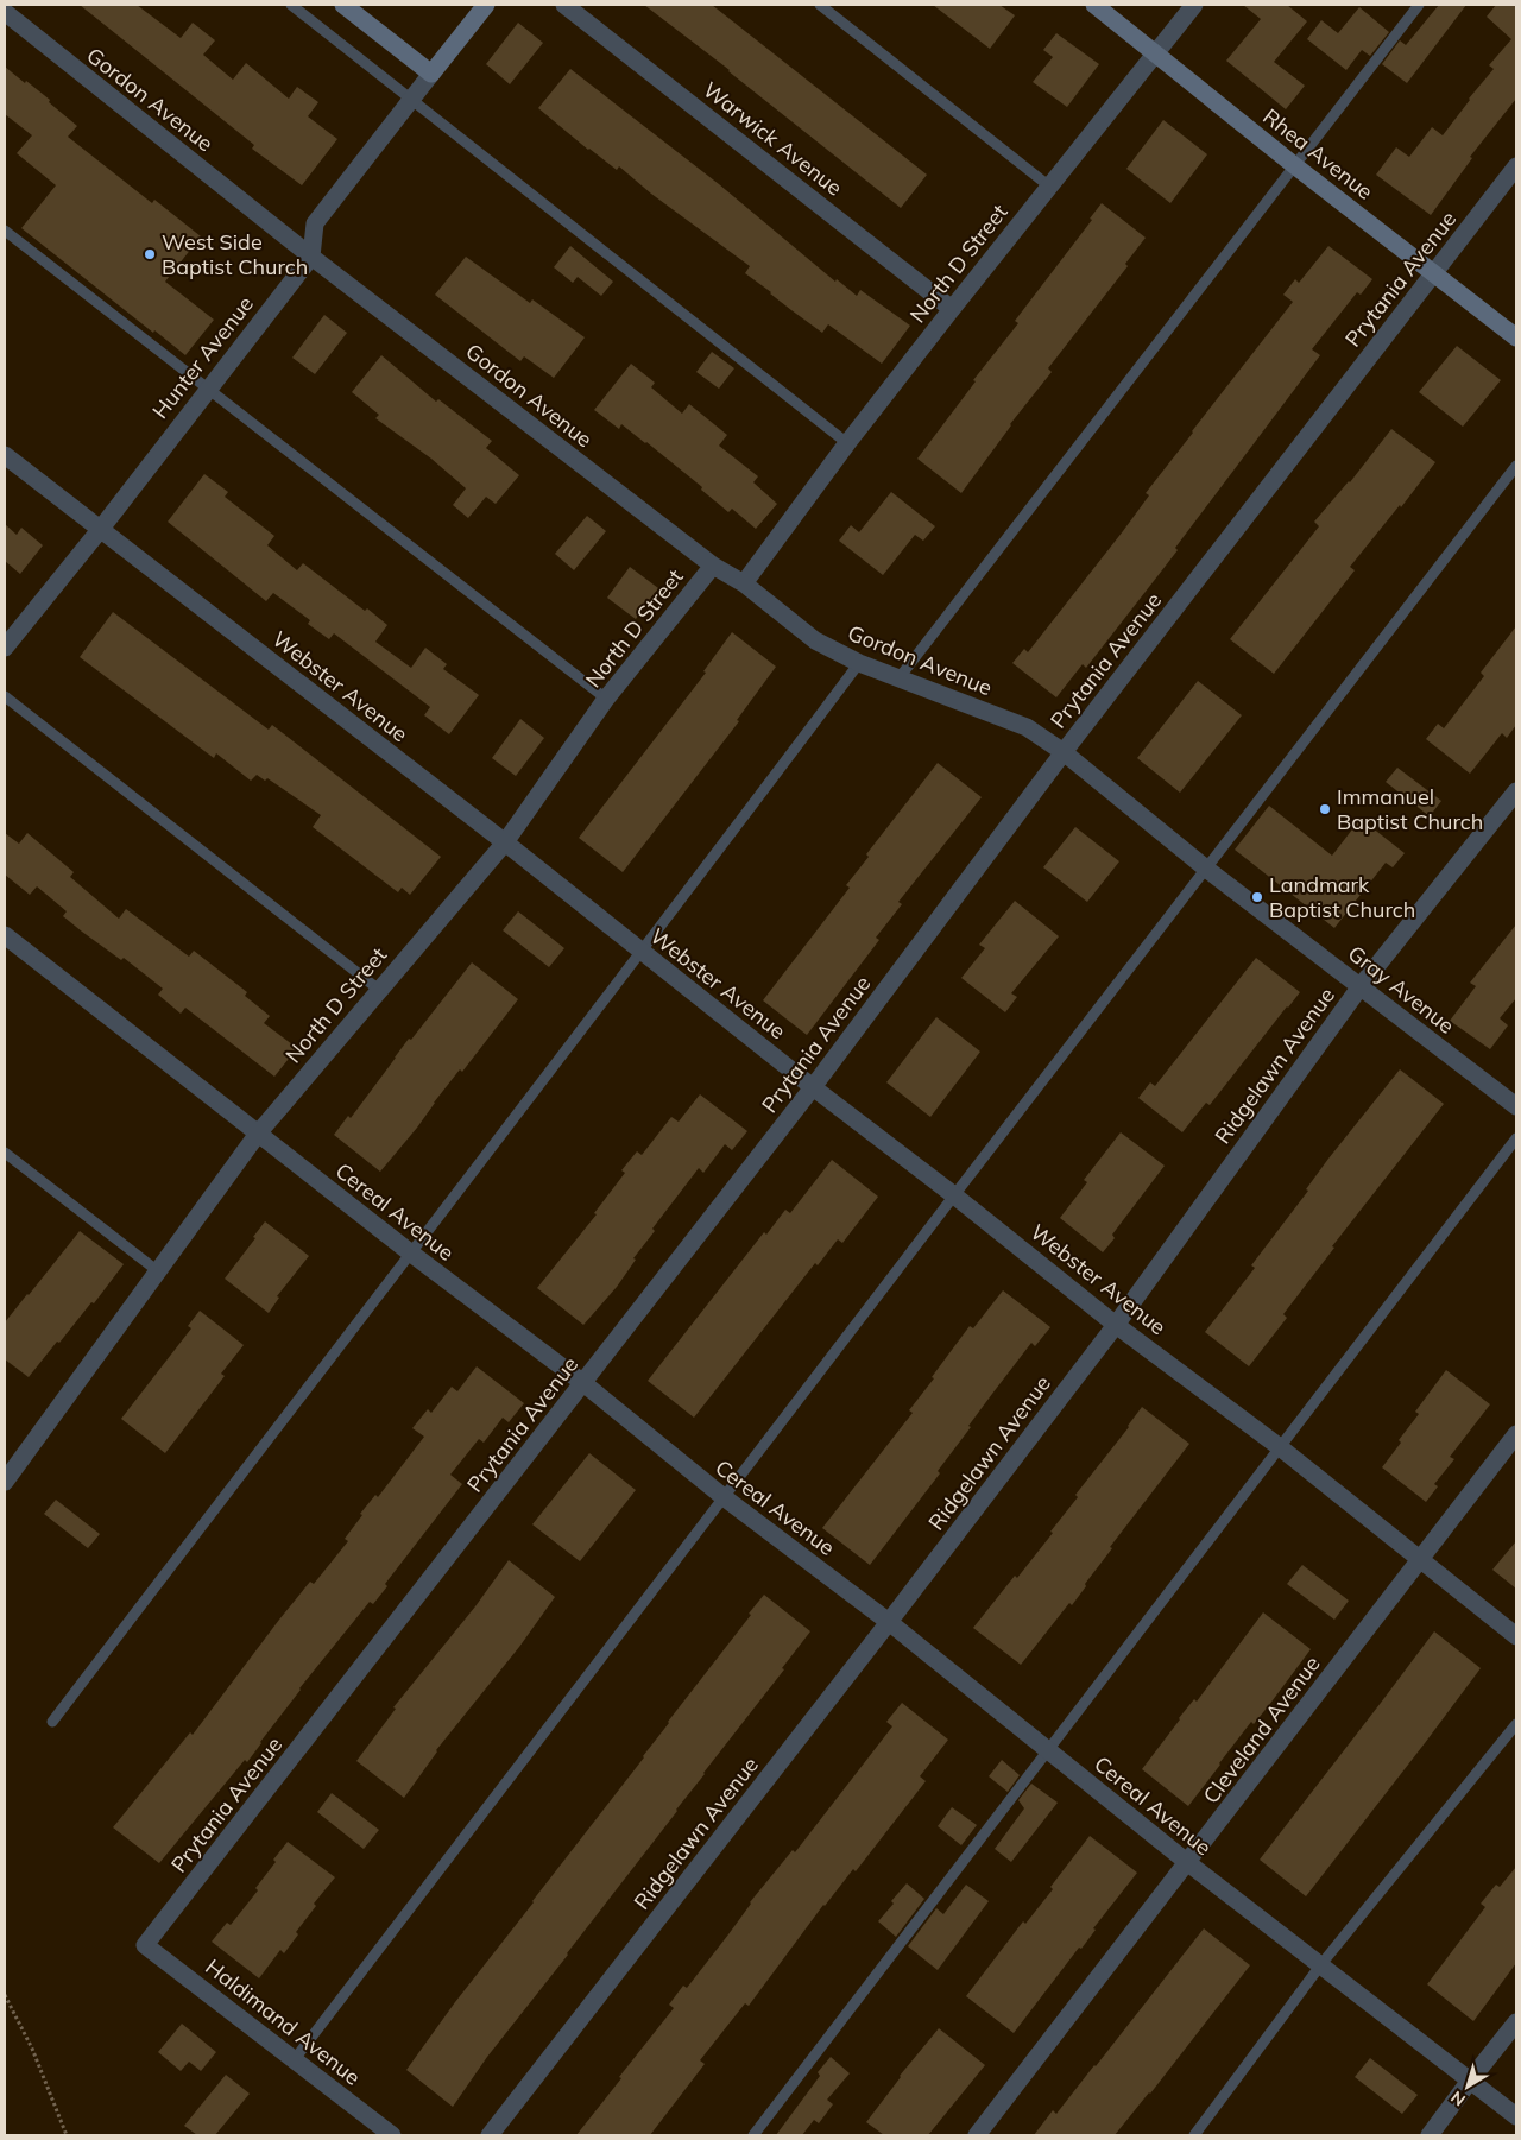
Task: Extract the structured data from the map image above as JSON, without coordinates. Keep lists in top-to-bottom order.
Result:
{
  "streets": {
    "street": [
      "Gordon Avenue",
      "Warwick Avenue",
      "Rhea Avenue",
      "North D Street",
      "Prytania Avenue",
      "Hunter Avenue",
      "Webster Avenue",
      "Gray Avenue",
      "Ridgelawn Avenue",
      "Cereal Avenue",
      "Cleveland Avenue",
      "Haldimand Avenue"
    ]
  },
  "crossings": [
    ["Gordon Avenue", "North D Street"],
    ["Gordon Avenue", "Prytania Avenue"],
    ["Gordon Avenue", "Hunter Avenue"],
    ["Gordon Avenue", "Gray Avenue"],
    ["Warwick Avenue", "North D Street"],
    ["Rhea Avenue", "North D Street"],
    ["Rhea Avenue", "Prytania Avenue"],
    ["North D Street", "Webster Avenue"],
    ["North D Street", "Cereal Avenue"],
    ["Prytania Avenue", "Webster Avenue"],
    ["Prytania Avenue", "Gray Avenue"],
    ["Prytania Avenue", "Cereal Avenue"],
    ["Prytania Avenue", "Haldimand Avenue"],
    ["Hunter Avenue", "Webster Avenue"],
    ["Webster Avenue", "Ridgelawn Avenue"],
    ["Webster Avenue", "Cleveland Avenue"],
    ["Gray Avenue", "Ridgelawn Avenue"],
    ["Ridgelawn Avenue", "Cereal Avenue"],
    ["Cereal Avenue", "Cleveland Avenue"]
  ],
  "places": ["West Side Baptist Church", "Immanuel Baptist Church", "Landmark Baptist Church"],
  "north": "bottom left"
}
